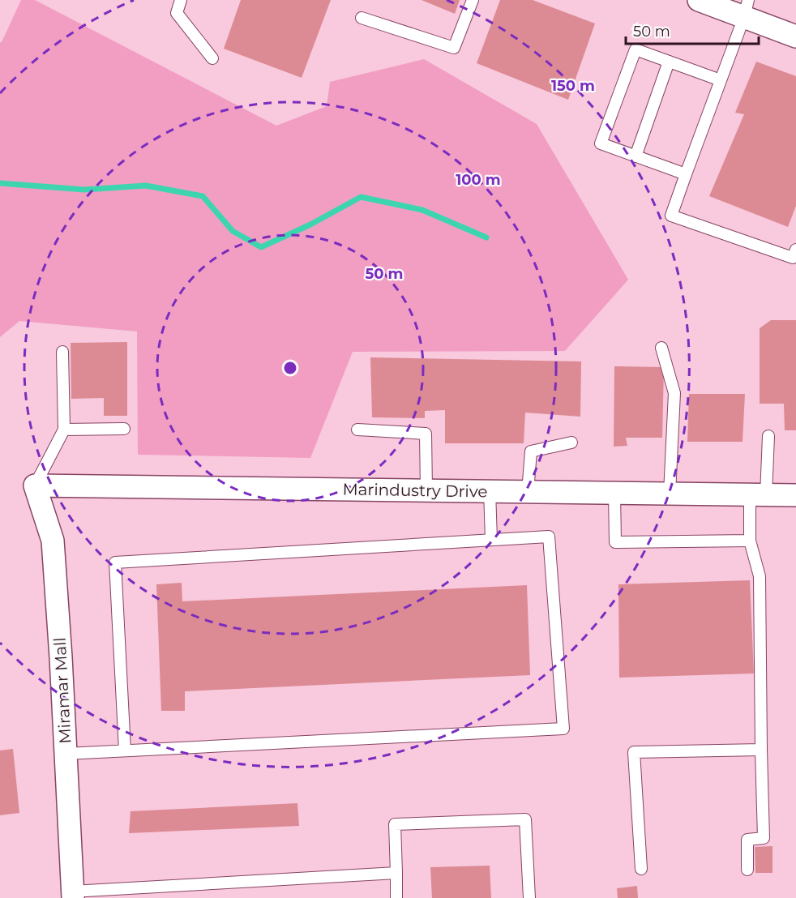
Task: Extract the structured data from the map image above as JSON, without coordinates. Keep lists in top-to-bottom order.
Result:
{
  "streets": {
    "street": ["Marindustry Drive", "Miramar Mall"]
  },
  "crossings": [
    ["Marindustry Drive", "Miramar Mall"]
  ],
  "scale_bar": "50 m",
  "rings": ["150 m", "100 m", "50 m"]
}
